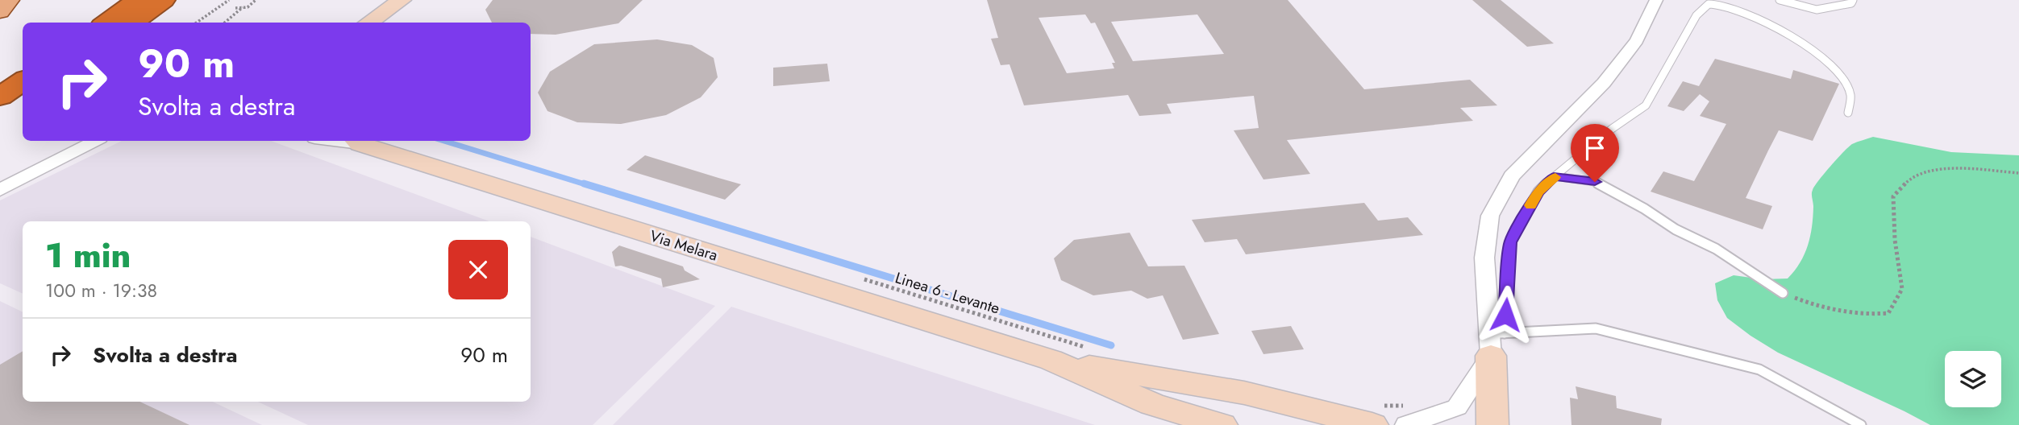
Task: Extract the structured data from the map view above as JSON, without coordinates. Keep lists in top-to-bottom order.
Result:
{
  "streets": {
    "street": ["Via Melara"],
    "path": ["Linea 6 - Levante"]
  },
  "page": {
    "turn": ["90 m", "Svolta a destra"],
    "heading": ["1 min", "100 m · 19:38"],
    "list": [
      {
        "name": "Svolta a destra",
        "value": "90 m"
      }
    ]
  }
}
